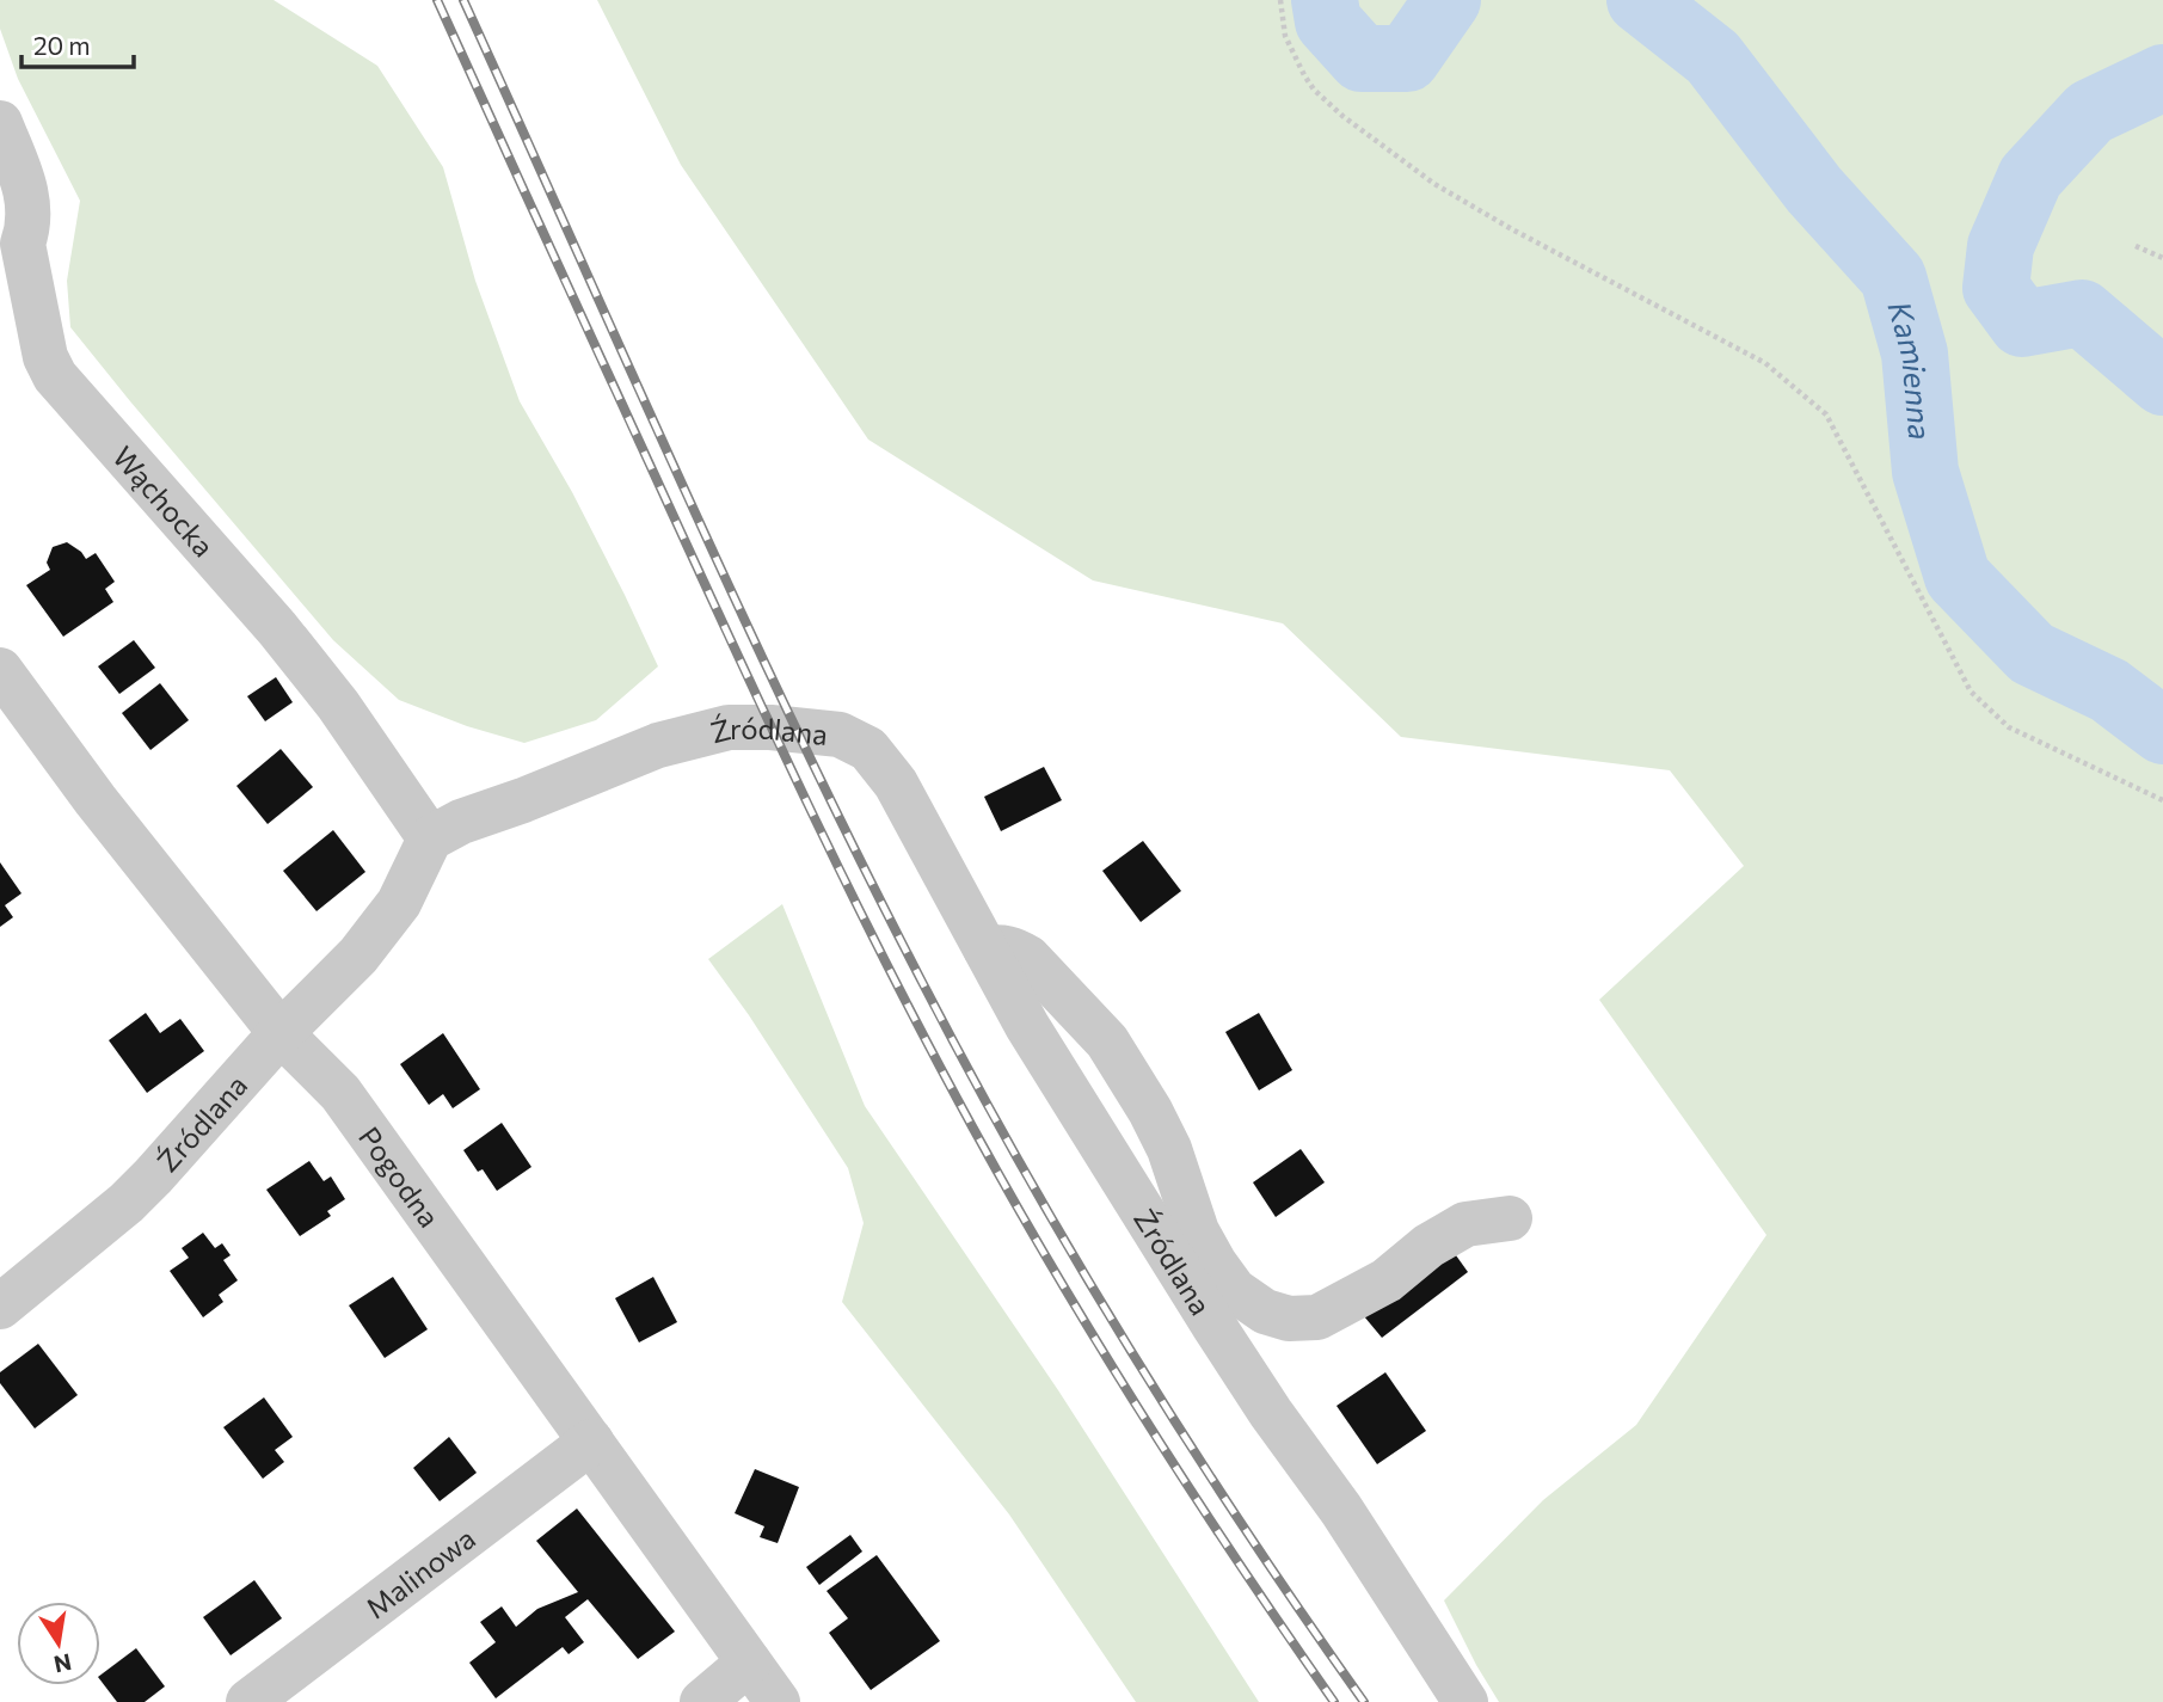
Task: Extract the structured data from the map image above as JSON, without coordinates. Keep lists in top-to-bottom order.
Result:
{
  "streets": {
    "street": [
      "Wąchocka",
      "Źródlana",
      "Pogodna",
      "Malinowa"
    ]
  },
  "crossings": [
    ["Wąchocka", "Źródlana"],
    ["Źródlana", "Pogodna"],
    ["Pogodna", "Malinowa"]
  ],
  "water": ["Kamienna"],
  "scale_bar": "20 m",
  "north": "bottom"
}
